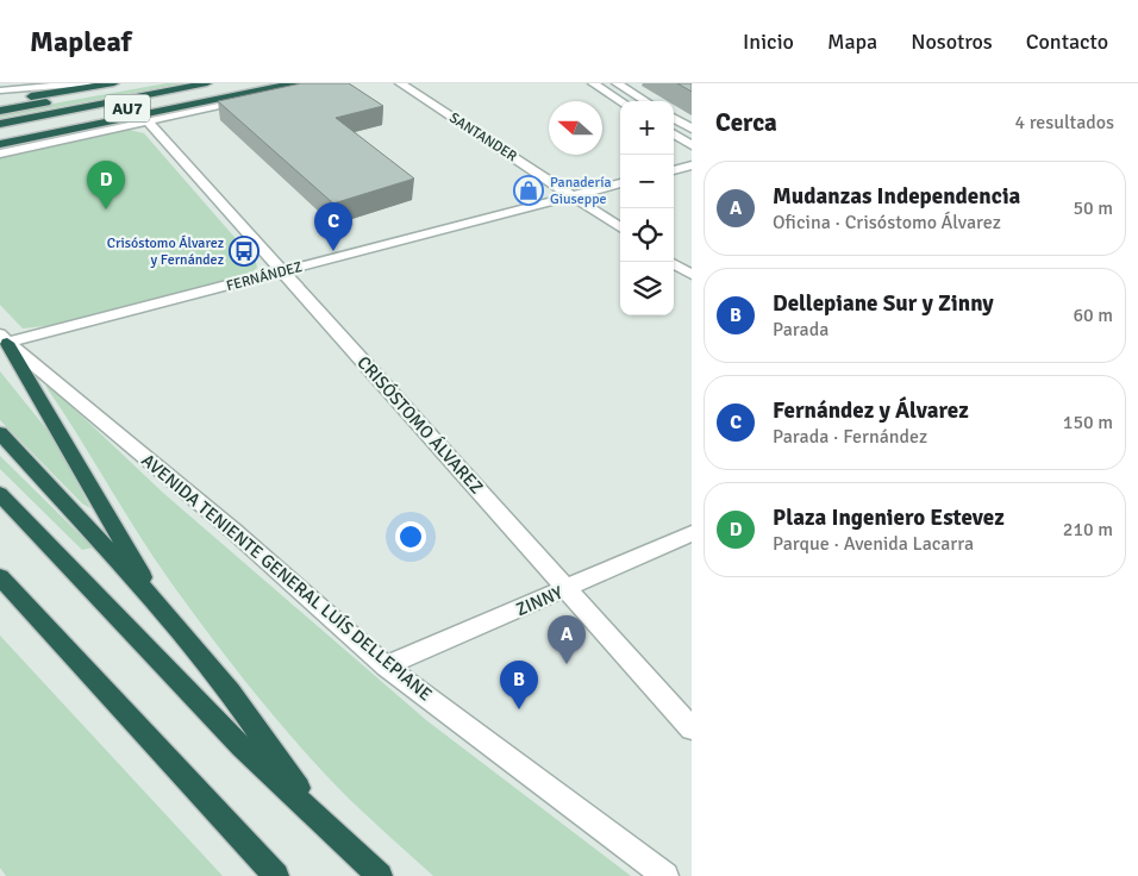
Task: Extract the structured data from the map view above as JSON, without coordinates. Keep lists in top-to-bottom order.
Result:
{
  "streets": {
    "highway": ["AU7"],
    "street": [
      "SANTANDER",
      "FERNÁNDEZ",
      "CRISÓSTOMO ÁLVAREZ",
      "AVENIDA TENIENTE GENERAL LUÍS DELLEPIANE",
      "ZINNY"
    ]
  },
  "crossings": [
    ["SANTANDER", "FERNÁNDEZ"],
    ["FERNÁNDEZ", "CRISÓSTOMO ÁLVAREZ"],
    ["FERNÁNDEZ", "AVENIDA TENIENTE GENERAL LUÍS DELLEPIANE"],
    ["CRISÓSTOMO ÁLVAREZ", "ZINNY"],
    ["AVENIDA TENIENTE GENERAL LUÍS DELLEPIANE", "ZINNY"]
  ],
  "places": {
    "shop": ["Panadería Giuseppe"],
    "bus stop": ["Crisóstomo Álvarez y Fernández"]
  },
  "north": "left",
  "page": {
    "header": "Mapleaf",
    "nav": [
      "Inicio",
      "Mapa",
      "Nosotros",
      "Contacto"
    ],
    "heading": ["Cerca", "4 resultados"],
    "map_buttons": ["+", "−"],
    "pins": [
      "D",
      "C",
      "A",
      "B"
    ],
    "list": [
      {
        "mark": "A",
        "name": "Mudanzas Independencia",
        "note": "Oficina · Crisóstomo Álvarez",
        "value": "50 m"
      },
      {
        "mark": "B",
        "name": "Dellepiane Sur y Zinny",
        "note": "Parada",
        "value": "60 m"
      },
      {
        "mark": "C",
        "name": "Fernández y Álvarez",
        "note": "Parada · Fernández",
        "value": "150 m"
      },
      {
        "mark": "D",
        "name": "Plaza Ingeniero Estevez",
        "note": "Parque · Avenida Lacarra",
        "value": "210 m"
      }
    ]
  }
}
